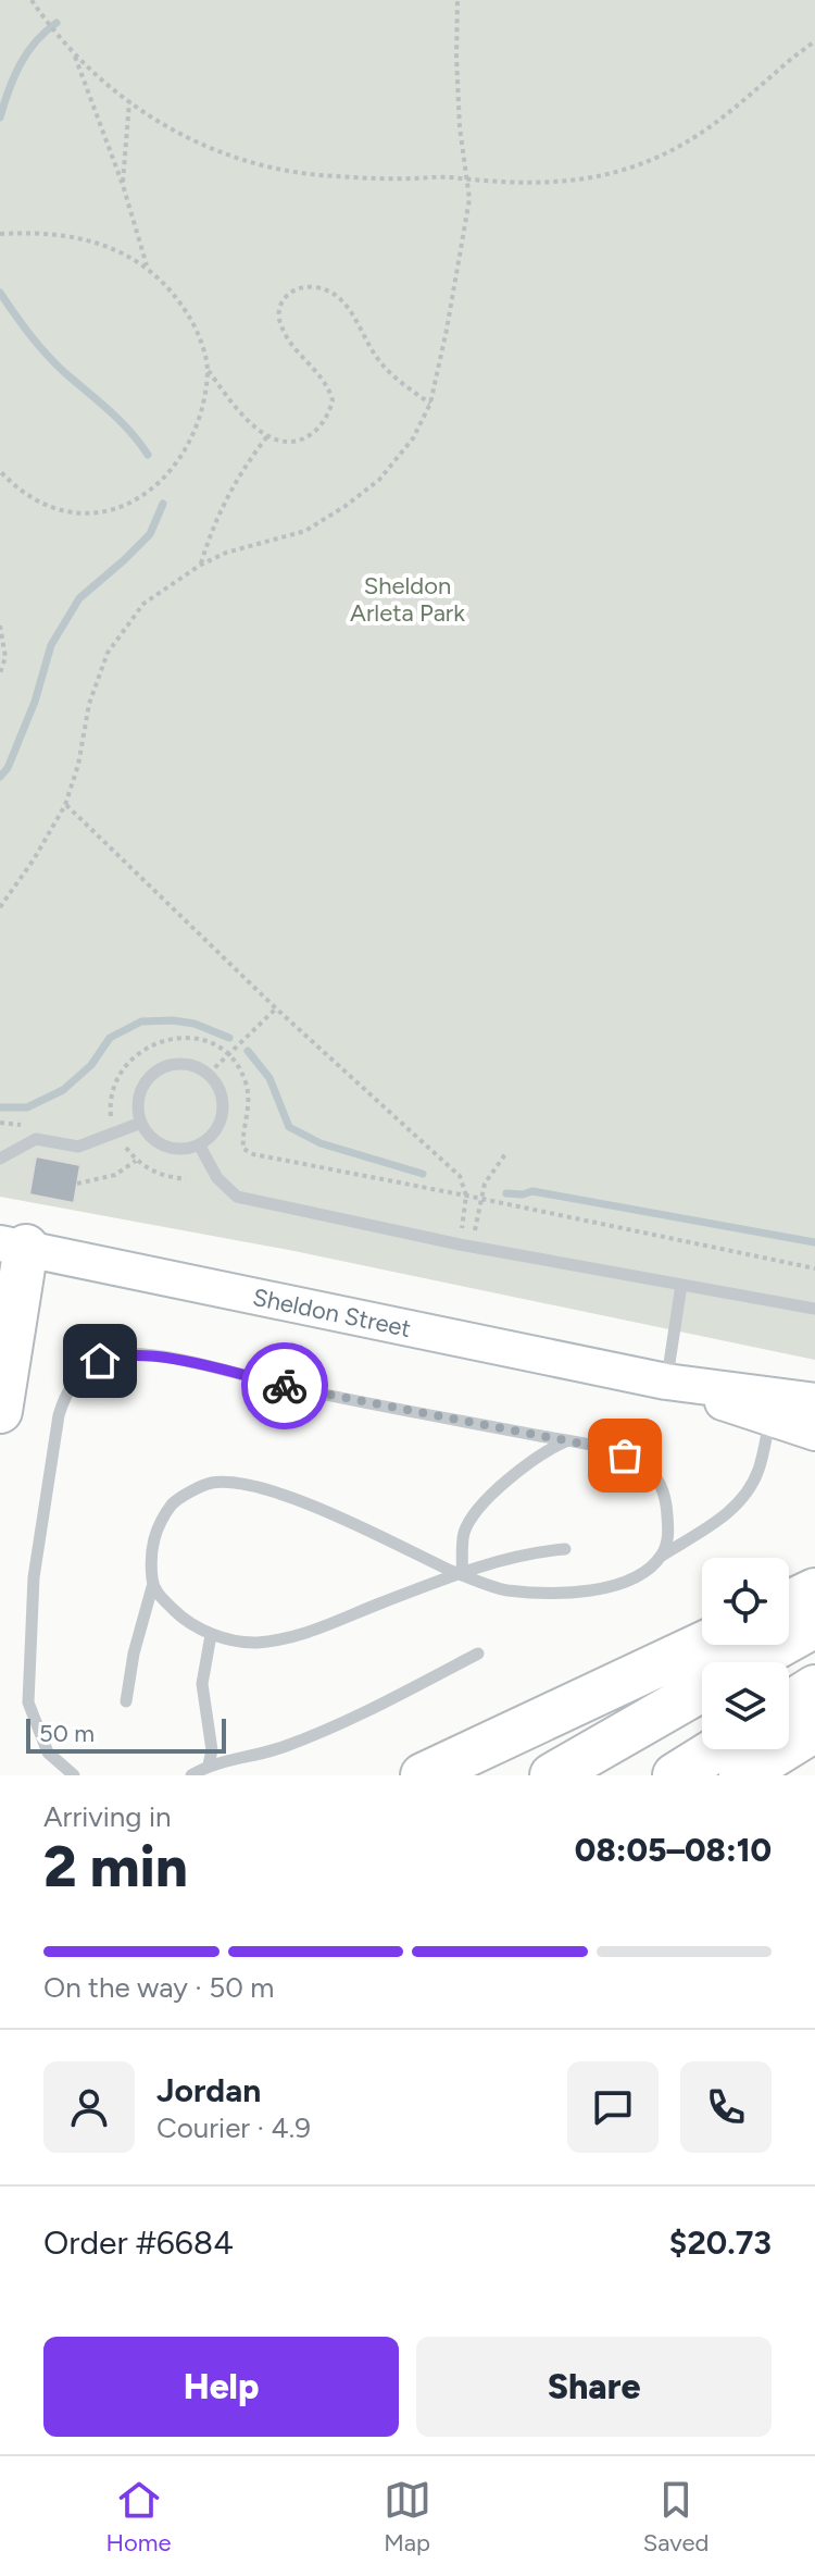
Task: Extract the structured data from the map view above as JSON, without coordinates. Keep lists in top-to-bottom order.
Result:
{
  "streets": {
    "main road": ["Sheldon Street"]
  },
  "parks": ["Sheldon Arleta Park"],
  "scale_bar": "50 m",
  "page": {
    "scale": "50 m",
    "heading": ["2 min", "Arriving in", "08:05–08:10"],
    "panel": [
      "Jordan",
      "Courier · 4.9",
      "Order #6684",
      "$20.73"
    ],
    "bar": "On the way · 50 m",
    "buttons": ["Help", "Share"],
    "tabs": ["Home", "Map", "Saved"]
  }
}
